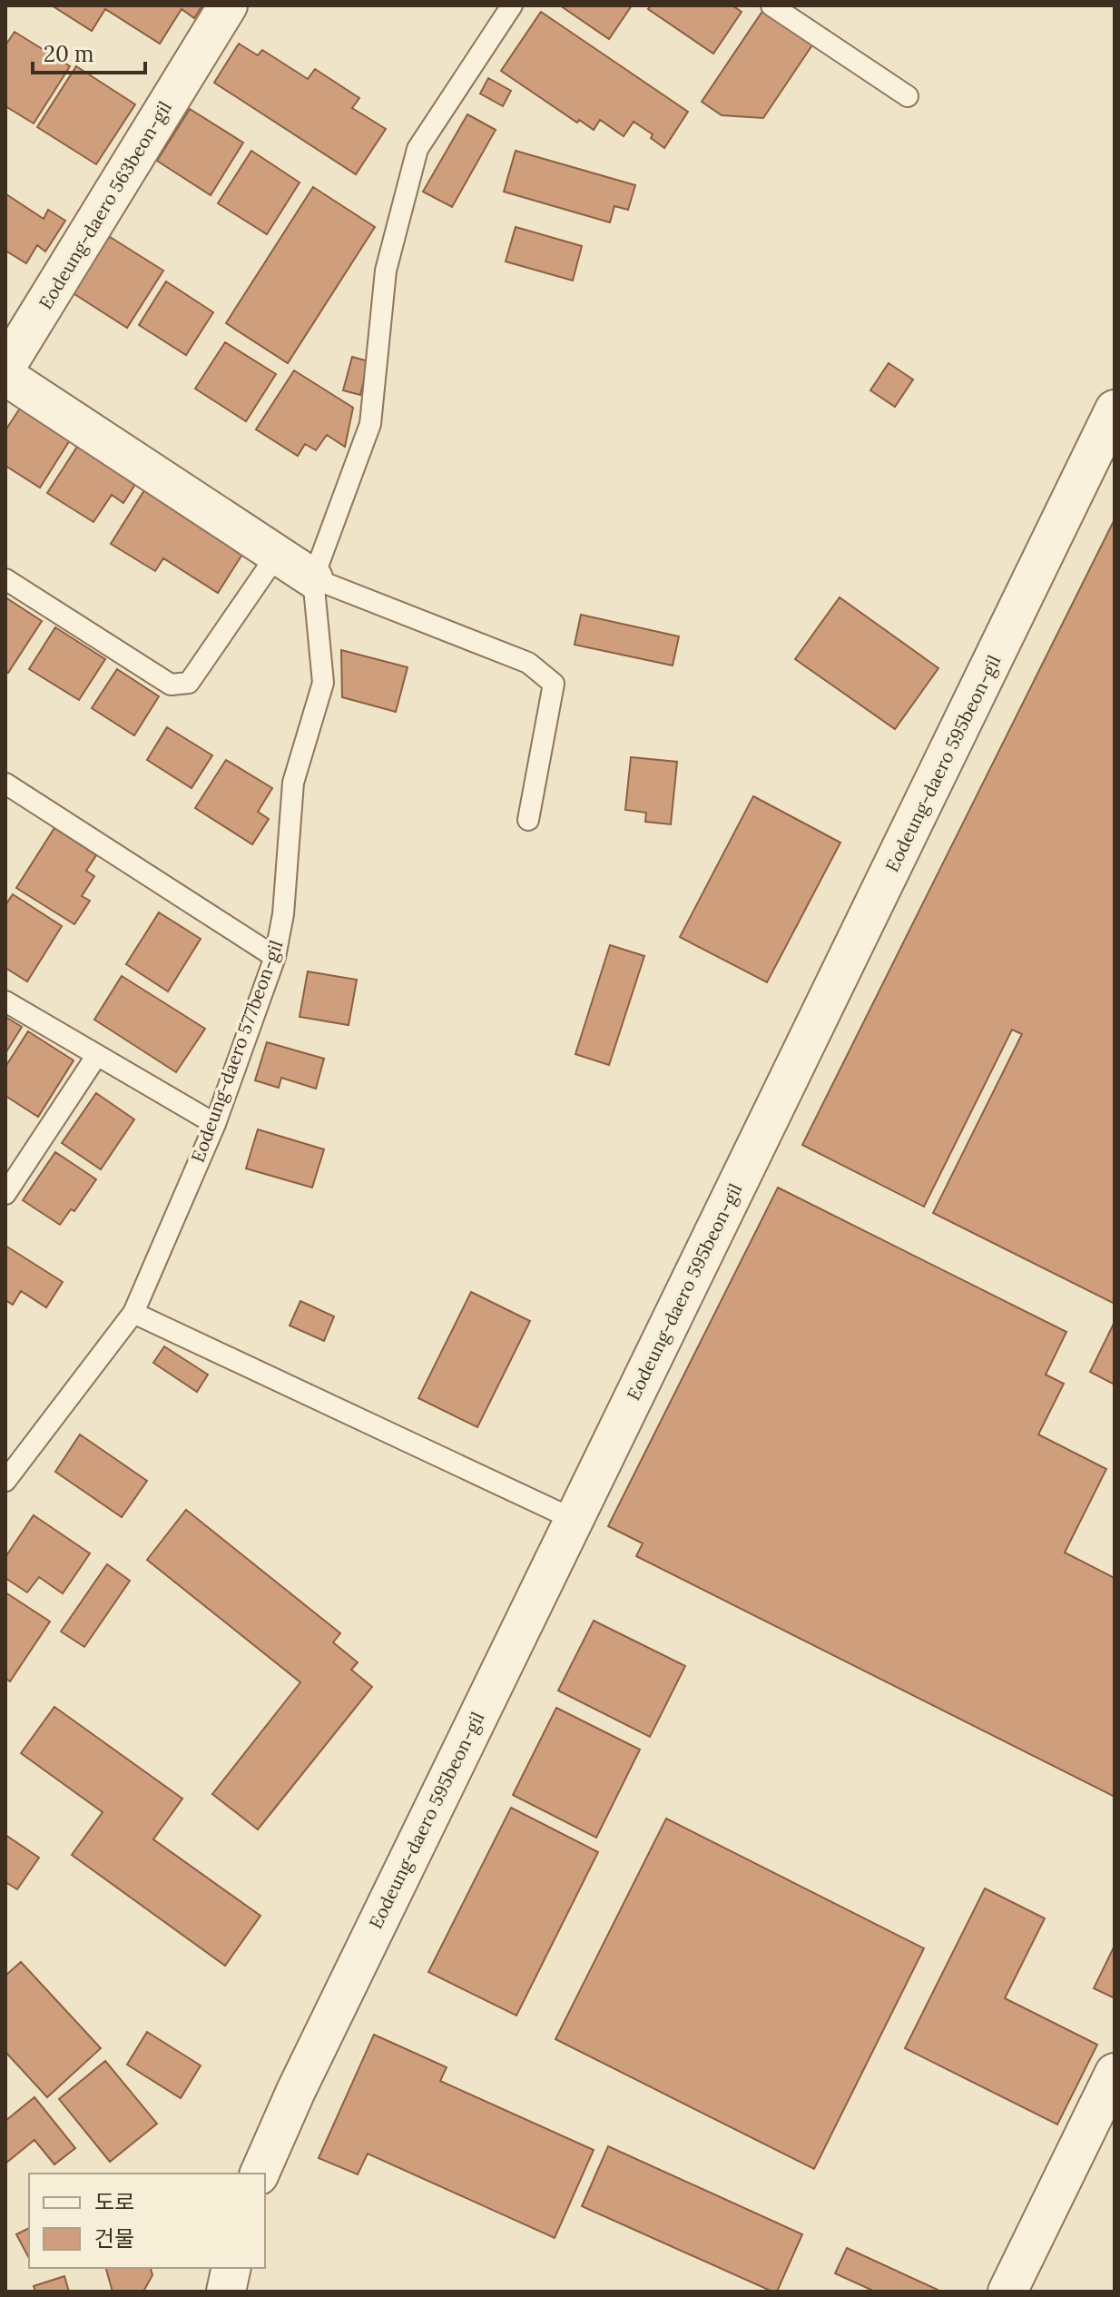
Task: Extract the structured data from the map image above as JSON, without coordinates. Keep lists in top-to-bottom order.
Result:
{
  "streets": {
    "street": ["Eodeung-daero 563beon-gil", "Eodeung-daero 595beon-gil"],
    "lane": ["Eodeung-daero 577beon-gil"]
  },
  "legend": ["도로", "건물"],
  "scale_bar": "20 m"
}
